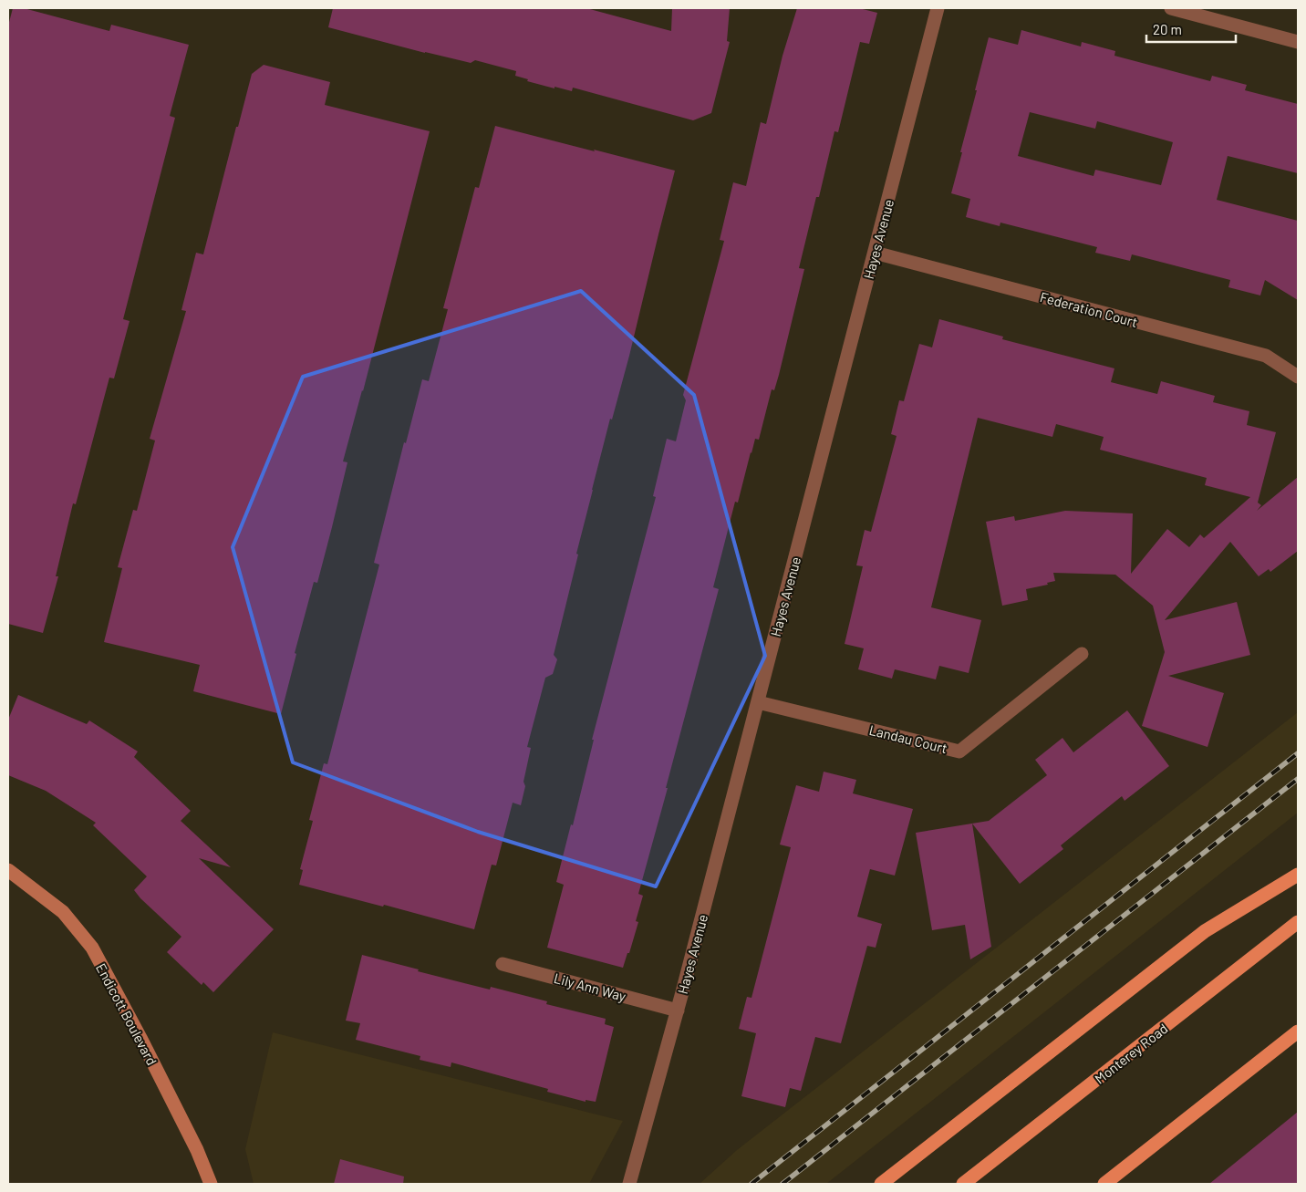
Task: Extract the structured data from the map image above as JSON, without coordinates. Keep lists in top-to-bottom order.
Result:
{
  "streets": {
    "main road": ["Endicott Boulevard", "Monterey Road"],
    "street": [
      "Hayes Avenue",
      "Federation Court",
      "Landau Court",
      "Lily Ann Way"
    ]
  },
  "crossings": [
    ["Hayes Avenue", "Federation Court"],
    ["Hayes Avenue", "Landau Court"],
    ["Hayes Avenue", "Lily Ann Way"]
  ],
  "scale_bar": "20 m"
}
